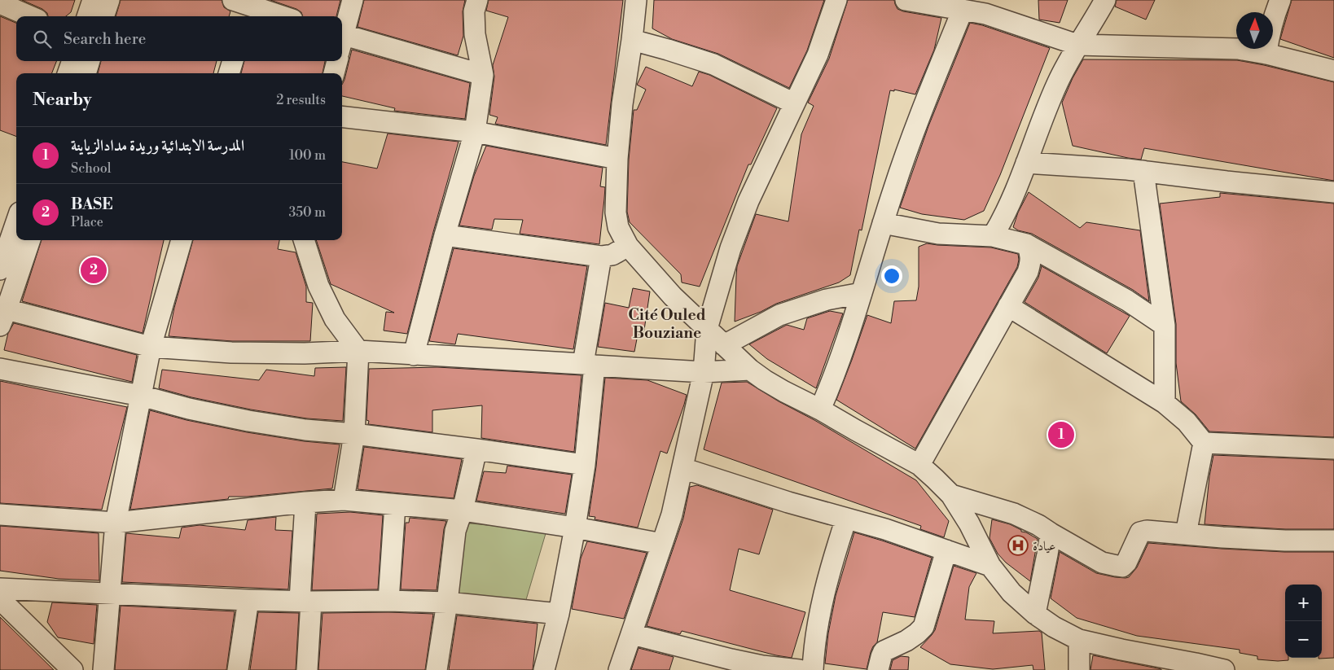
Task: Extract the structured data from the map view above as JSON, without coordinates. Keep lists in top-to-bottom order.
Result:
{
  "districts": ["Cité Ouled Bouziane"],
  "places": {
    "hospital": ["عيادة"]
  },
  "north": "top",
  "page": {
    "search": "Search here",
    "heading": ["Nearby", "2 results"],
    "list": [
      {
        "mark": "1",
        "name": "المدرسة الابتدائية وريدة مدادالزياينة",
        "note": "School",
        "value": "100 m"
      },
      {
        "mark": "2",
        "name": "BASE",
        "note": "Place",
        "value": "350 m"
      }
    ],
    "pins": ["2", "1"],
    "map_buttons": ["+", "−"]
  }
}
